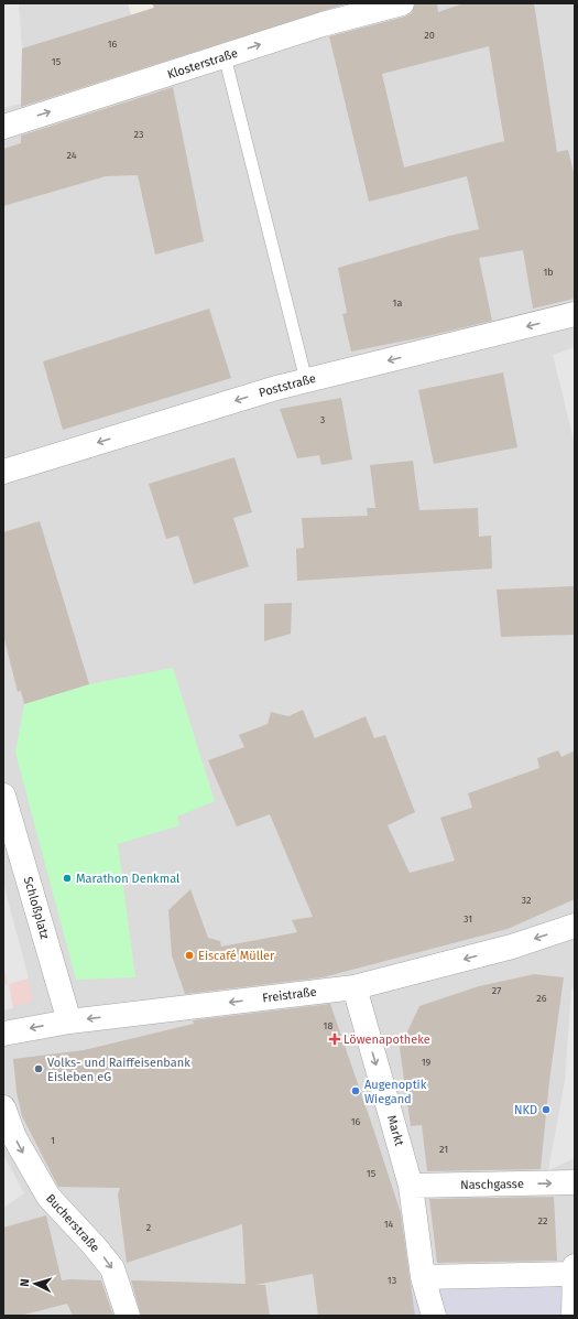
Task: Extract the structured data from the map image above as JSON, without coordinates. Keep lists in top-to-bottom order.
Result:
{
  "streets": {
    "street": [
      "Klosterstraße",
      "Poststraße",
      "Schloßplatz",
      "Freistraße",
      "Markt",
      "Naschgasse",
      "Bucherstraße"
    ]
  },
  "crossings": [
    ["Schloßplatz", "Freistraße"],
    ["Freistraße", "Markt"],
    ["Markt", "Naschgasse"]
  ],
  "one_way": [
    "Klosterstraße",
    "Poststraße",
    "Freistraße",
    "Markt",
    "Bucherstraße"
  ],
  "places": {
    "other": [
      "Marathon Denkmal",
      "Eiscafé Müller",
      "Volks- und Raiffeisenbank Eisleben eG",
      "Augenoptik Wiegand",
      "NKD"
    ],
    "health": ["Löwenapotheke"]
  },
  "house_numbers": [
    "20",
    "16",
    "15",
    "23",
    "24",
    "1b",
    "1a",
    "3",
    "32",
    "31",
    "27",
    "26",
    "18",
    "19",
    "16",
    "1",
    "21",
    "15",
    "22",
    "14",
    "2",
    "13"
  ],
  "north": "left"
}
